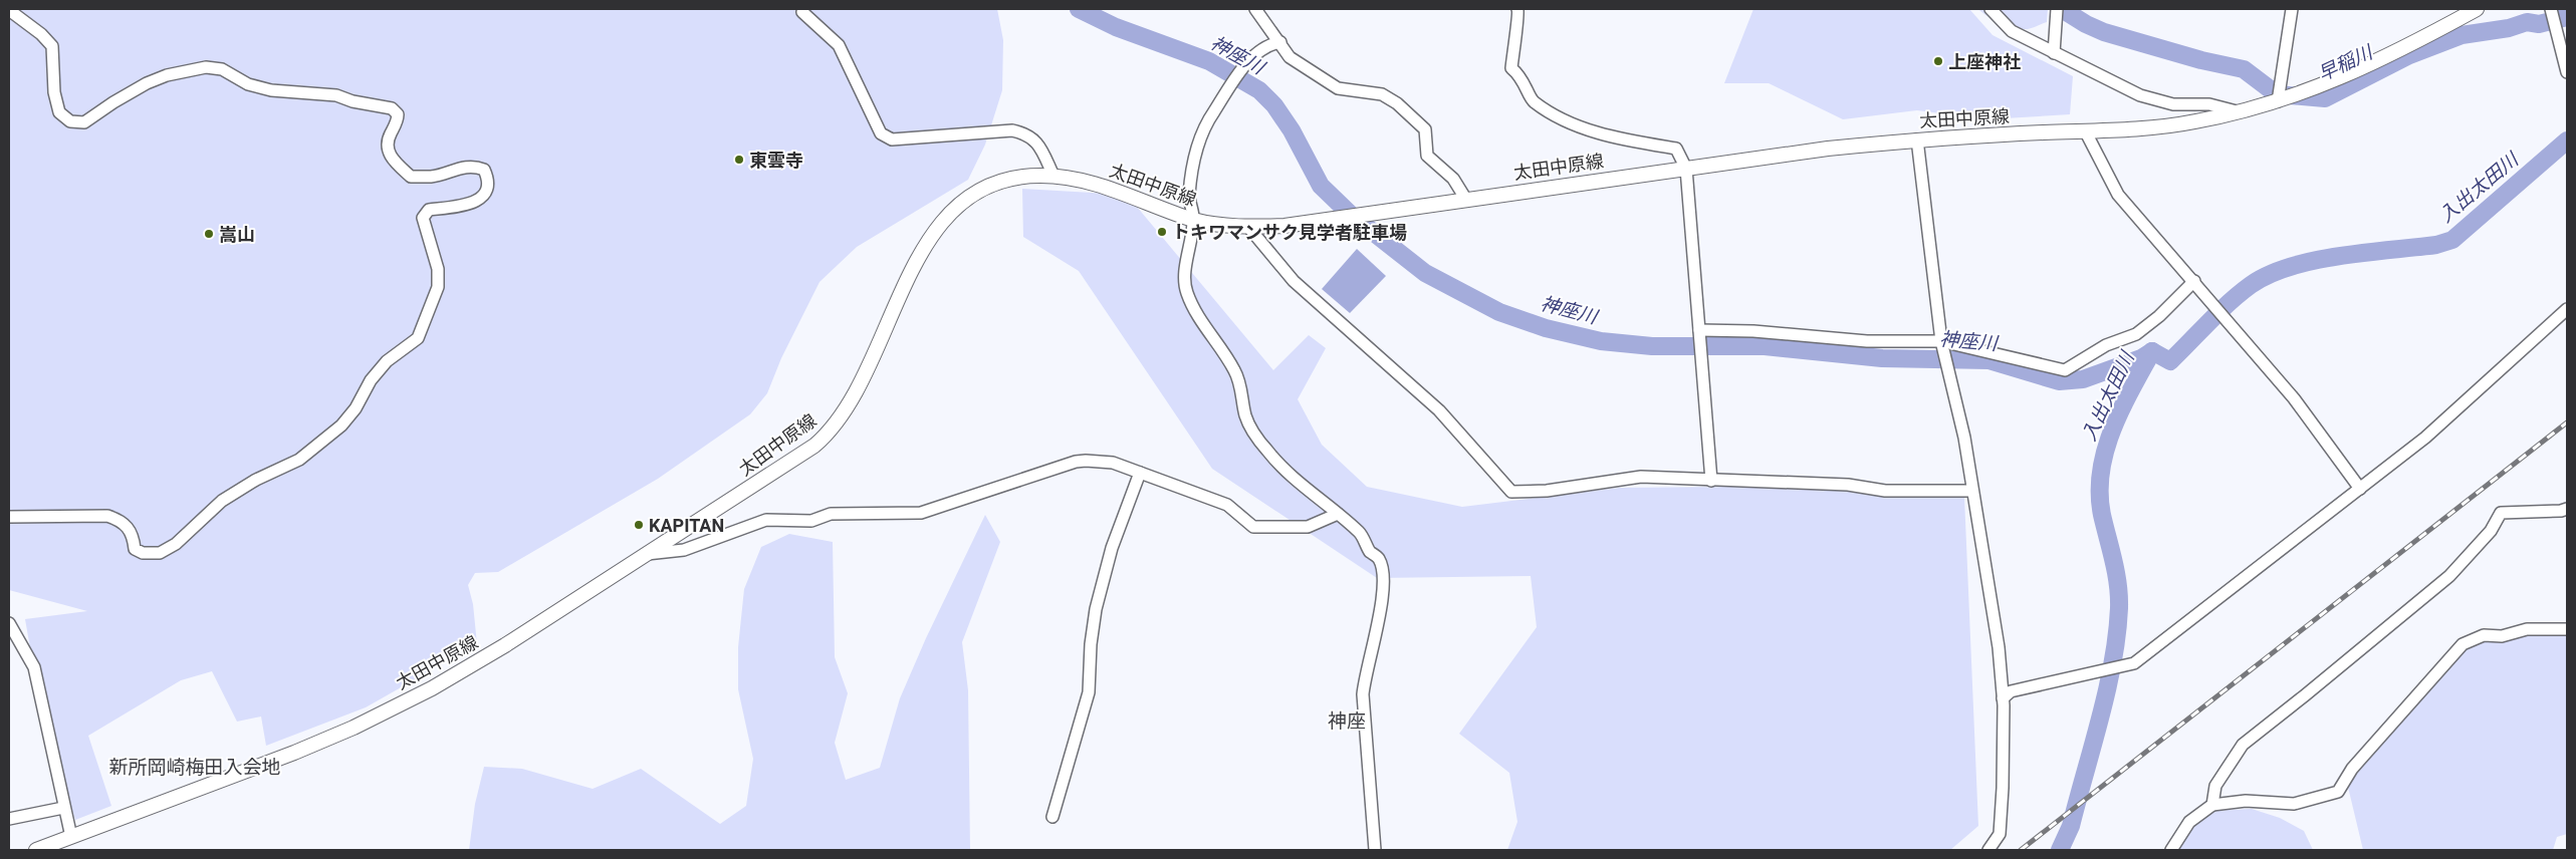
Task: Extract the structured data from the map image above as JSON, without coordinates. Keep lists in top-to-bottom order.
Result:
{
  "streets": {
    "main road": ["太田中原線"]
  },
  "districts": ["神座", "新所岡崎梅田入会地"],
  "water": ["神座川", "早稲川", "入出太田川"],
  "places": [
    "上座神社",
    "東雲寺",
    "トキワマンサク見学者駐車場",
    "嵩山",
    "KAPITAN"
  ]
}
